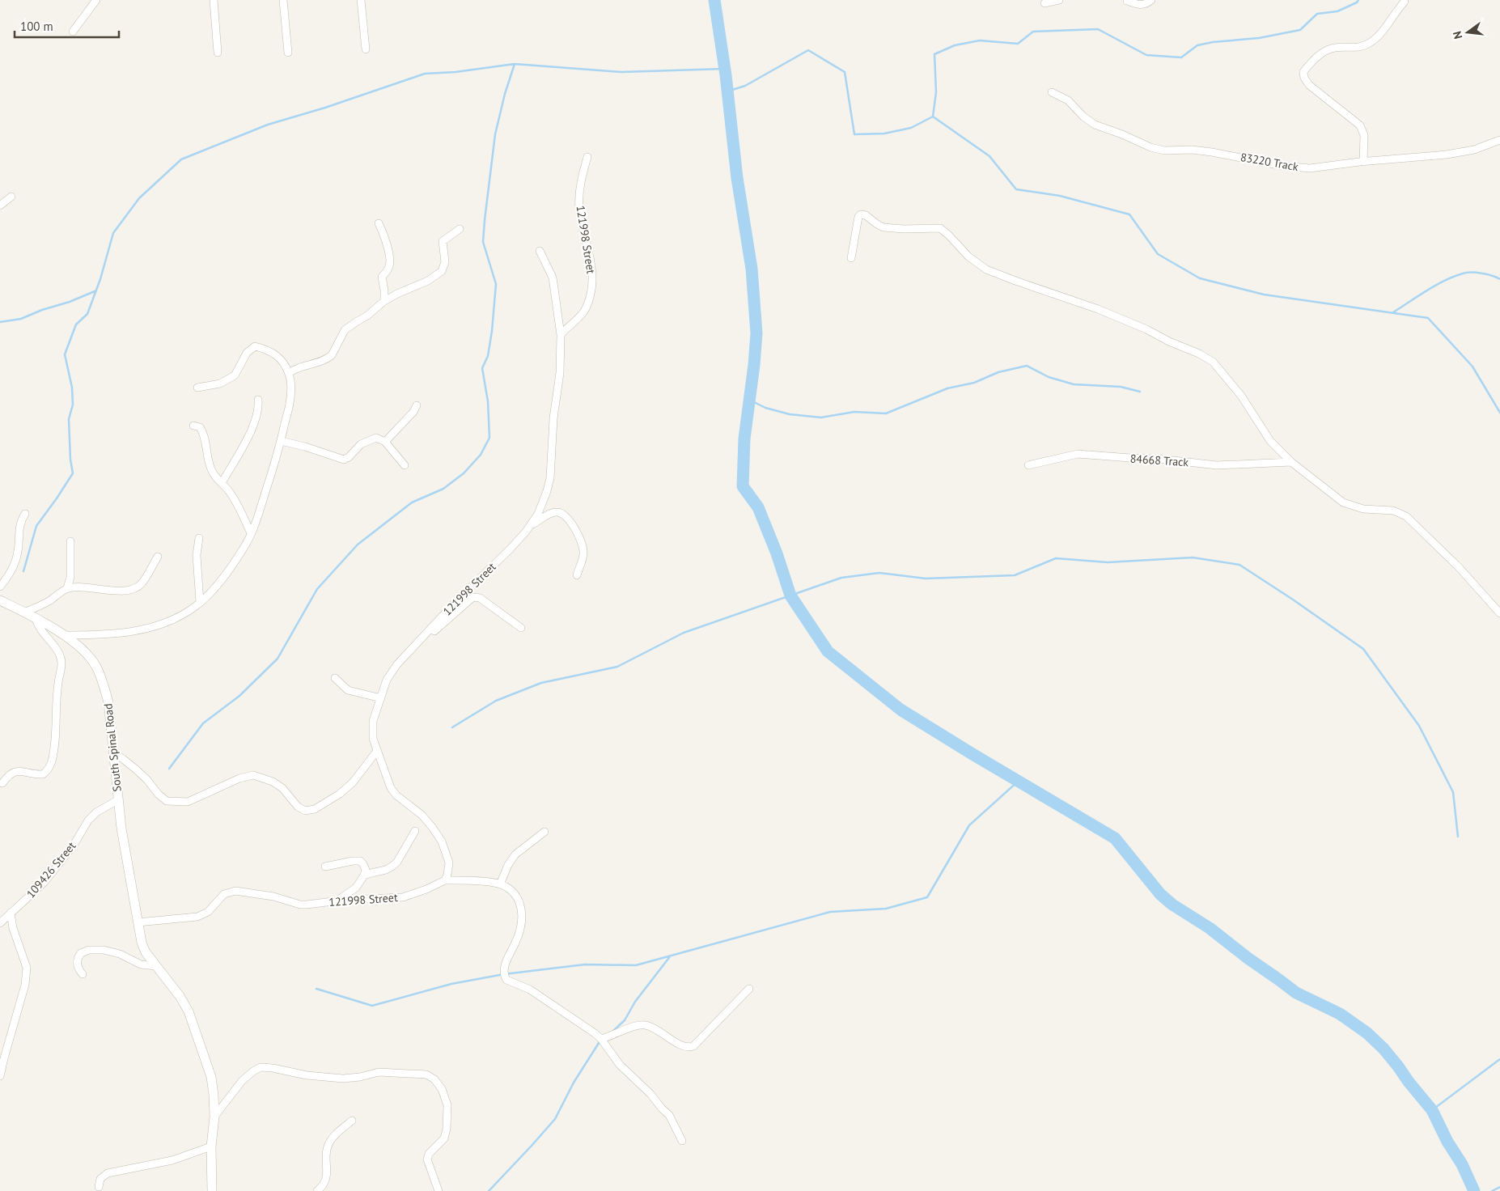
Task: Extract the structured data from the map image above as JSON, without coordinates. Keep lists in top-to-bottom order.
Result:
{
  "streets": {
    "street": [
      "83220 Track",
      "121998 Street",
      "84668 Track",
      "South Spinal Road",
      "109426 Street"
    ]
  },
  "crossings": [
    ["121998 Street", "South Spinal Road"],
    ["South Spinal Road", "109426 Street"]
  ],
  "scale_bar": "100 m",
  "north": "left"
}
